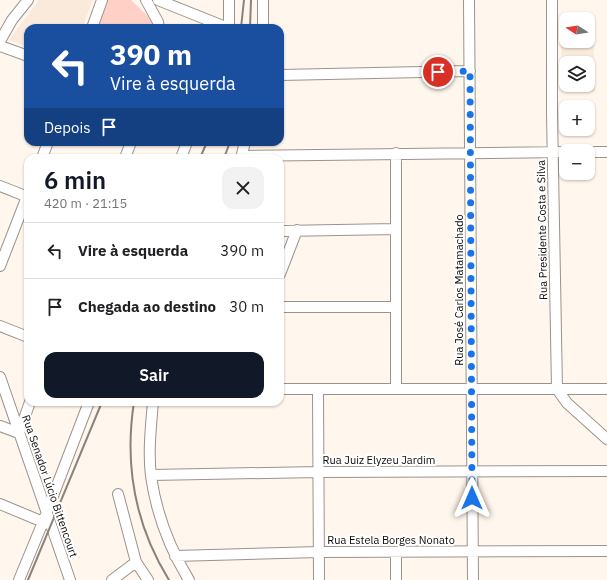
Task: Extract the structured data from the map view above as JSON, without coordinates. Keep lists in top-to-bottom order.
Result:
{
  "streets": {
    "street": [
      "Rua Presidente Costa e Silva",
      "Rua José Carlos Matamachado",
      "Rua Juiz Elyzeu Jardim",
      "Rua Senador Lúcio Bittencourt",
      "Rua Estela Borges Nonato"
    ]
  },
  "crossings": [
    ["Rua José Carlos Matamachado", "Rua Juiz Elyzeu Jardim"],
    ["Rua José Carlos Matamachado", "Rua Estela Borges Nonato"]
  ],
  "north": "left",
  "page": {
    "map_buttons": ["+", "−"],
    "turn": ["390 m", "Vire à esquerda"],
    "then": "Depois",
    "heading": ["6 min", "420 m · 21:15"],
    "list": [
      {
        "name": "Vire à esquerda",
        "value": "390 m"
      },
      {
        "name": "Chegada ao destino",
        "value": "30 m"
      }
    ],
    "buttons": "Sair"
  }
}
